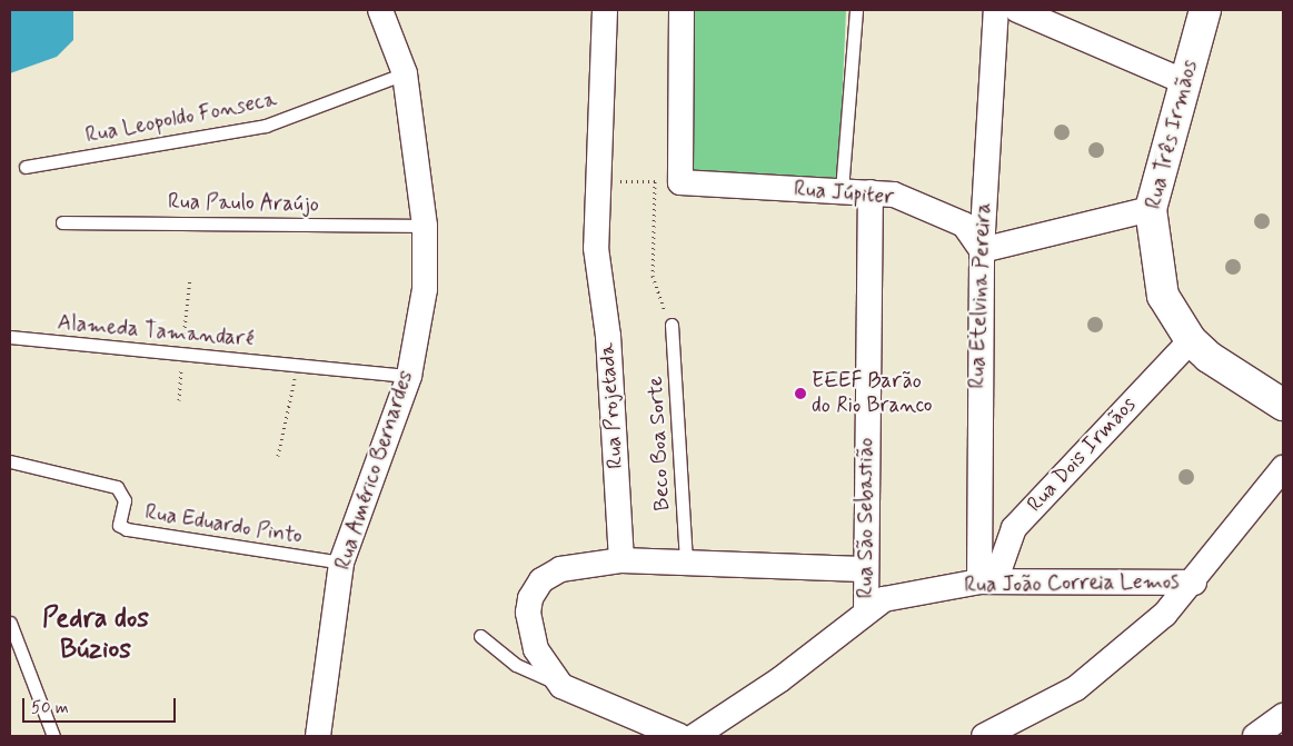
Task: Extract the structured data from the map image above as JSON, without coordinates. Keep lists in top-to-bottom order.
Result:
{
  "streets": {
    "street": [
      "Rua Três Irmãos",
      "Rua Júpiter",
      "Rua Etelvina Pereira",
      "Rua Projetada",
      "Rua Dois Irmãos",
      "Rua Américo Bernardes",
      "Rua São Sebastião",
      "Rua João Correia Lemos"
    ],
    "lane": [
      "Rua Leopoldo Fonseca",
      "Rua Paulo Araújo",
      "Alameda Tamandaré",
      "Beco Boa Sorte",
      "Rua Eduardo Pinto"
    ]
  },
  "crossings": [
    ["Rua Leopoldo Fonseca", "Rua Américo Bernardes"],
    ["Rua Três Irmãos", "Rua Dois Irmãos"],
    ["Rua Júpiter", "Rua Etelvina Pereira"],
    ["Rua Júpiter", "Rua São Sebastião"],
    ["Rua Paulo Araújo", "Rua Américo Bernardes"],
    ["Rua Etelvina Pereira", "Rua Dois Irmãos"],
    ["Rua Etelvina Pereira", "Rua João Correia Lemos"],
    ["Alameda Tamandaré", "Rua Américo Bernardes"],
    ["Rua Dois Irmãos", "Rua João Correia Lemos"],
    ["Rua Américo Bernardes", "Rua Eduardo Pinto"],
    ["Rua São Sebastião", "Rua João Correia Lemos"]
  ],
  "districts": ["Pedra dos Búzios"],
  "places": ["EEEF Barão do Rio Branco"],
  "scale_bar": "50 m"
}
